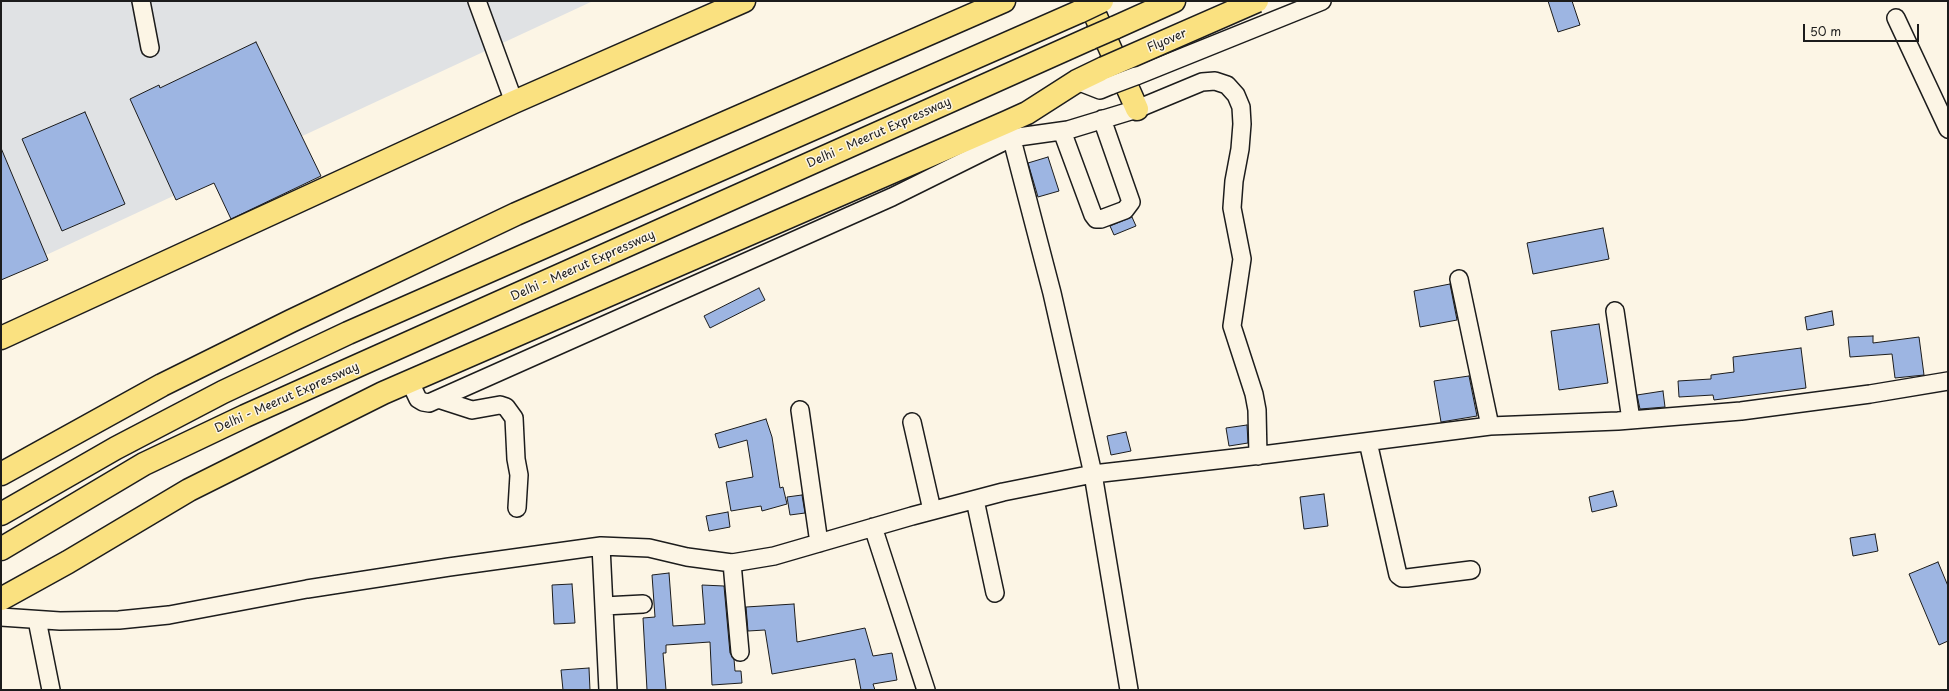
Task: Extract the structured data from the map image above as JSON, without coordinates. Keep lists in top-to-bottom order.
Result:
{
  "streets": {
    "main road": ["Flyover", "Delhi - Meerut Expressway"]
  },
  "scale_bar": "50 m"
}
